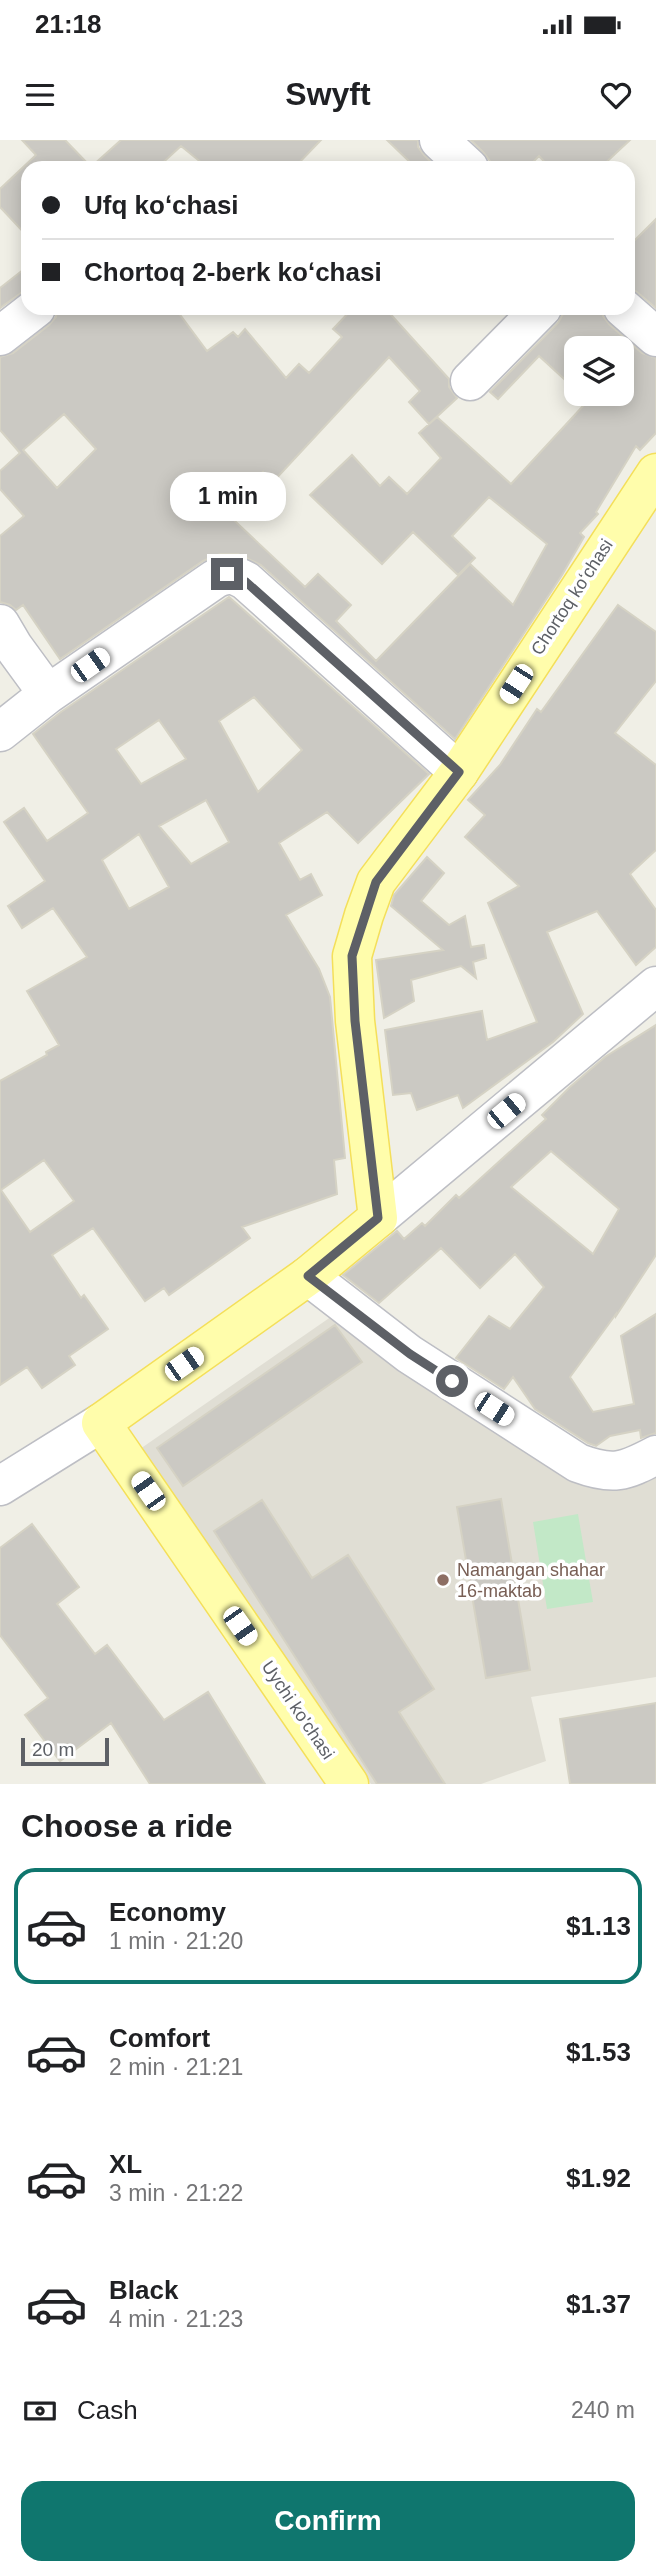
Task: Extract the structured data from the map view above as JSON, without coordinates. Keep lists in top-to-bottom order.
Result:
{
  "streets": {
    "main road": ["Chortoq koʻchasi", "Uychi ko'chasi"]
  },
  "places": ["Namangan shahar 16-maktab"],
  "scale_bar": "20 m",
  "page": {
    "status": "21:18",
    "header": "Swyft",
    "banner": ["Ufq koʻchasi", "Chortoq 2-berk koʻchasi"],
    "bubble": "1 min",
    "scale": "20 m",
    "heading": "Choose a ride",
    "list": [
      {
        "name": "Economy",
        "note": "1 min · 21:20",
        "value": "$1.13"
      },
      {
        "name": "Comfort",
        "note": "2 min · 21:21",
        "value": "$1.53"
      },
      {
        "name": "XL",
        "note": "3 min · 21:22",
        "value": "$1.92"
      },
      {
        "name": "Black",
        "note": "4 min · 21:23",
        "value": "$1.37"
      }
    ],
    "pay": ["Cash", "240 m"],
    "buttons": "Confirm"
  }
}
